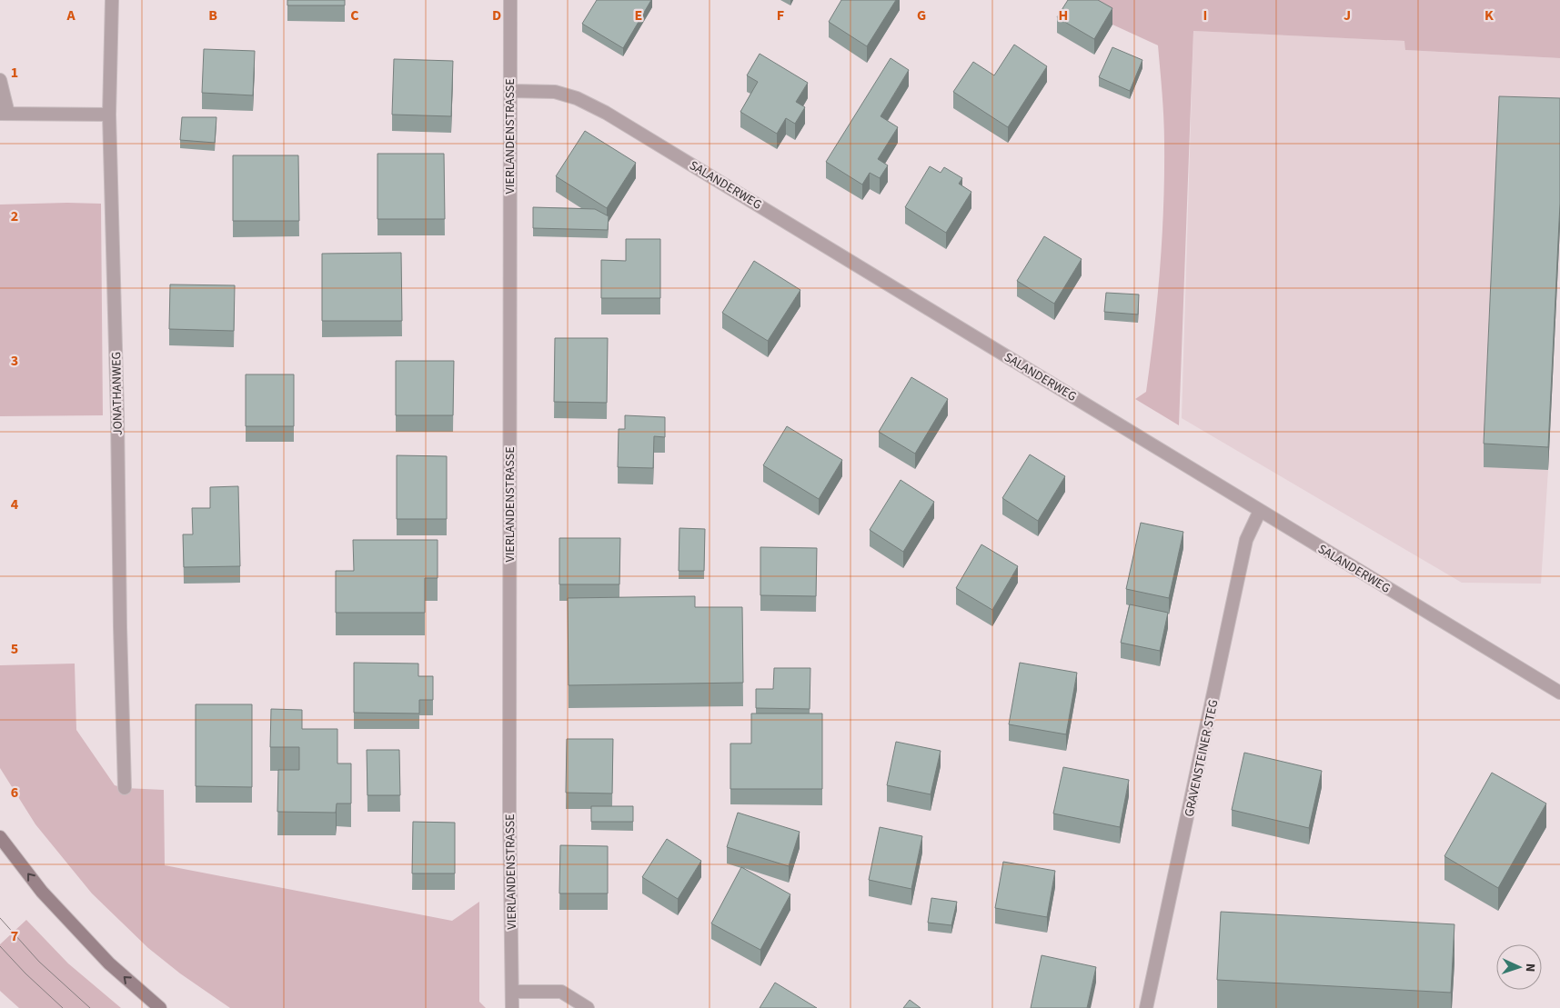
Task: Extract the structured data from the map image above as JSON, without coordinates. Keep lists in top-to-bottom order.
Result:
{
  "streets": {
    "street": [
      "VIERLANDENSTRASSE",
      "SALANDERWEG",
      "JONATHANWEG",
      "GRAVENSTEINER STEG"
    ]
  },
  "crossings": [
    ["VIERLANDENSTRASSE", "SALANDERWEG"],
    ["SALANDERWEG", "GRAVENSTEINER STEG"]
  ],
  "north": "right",
  "grid": {
    "columns": [
      "A",
      "B",
      "C",
      "D",
      "E",
      "F",
      "G",
      "H",
      "I",
      "J",
      "K"
    ],
    "rows": [
      "1",
      "2",
      "3",
      "4",
      "5",
      "6",
      "7"
    ]
  }
}
